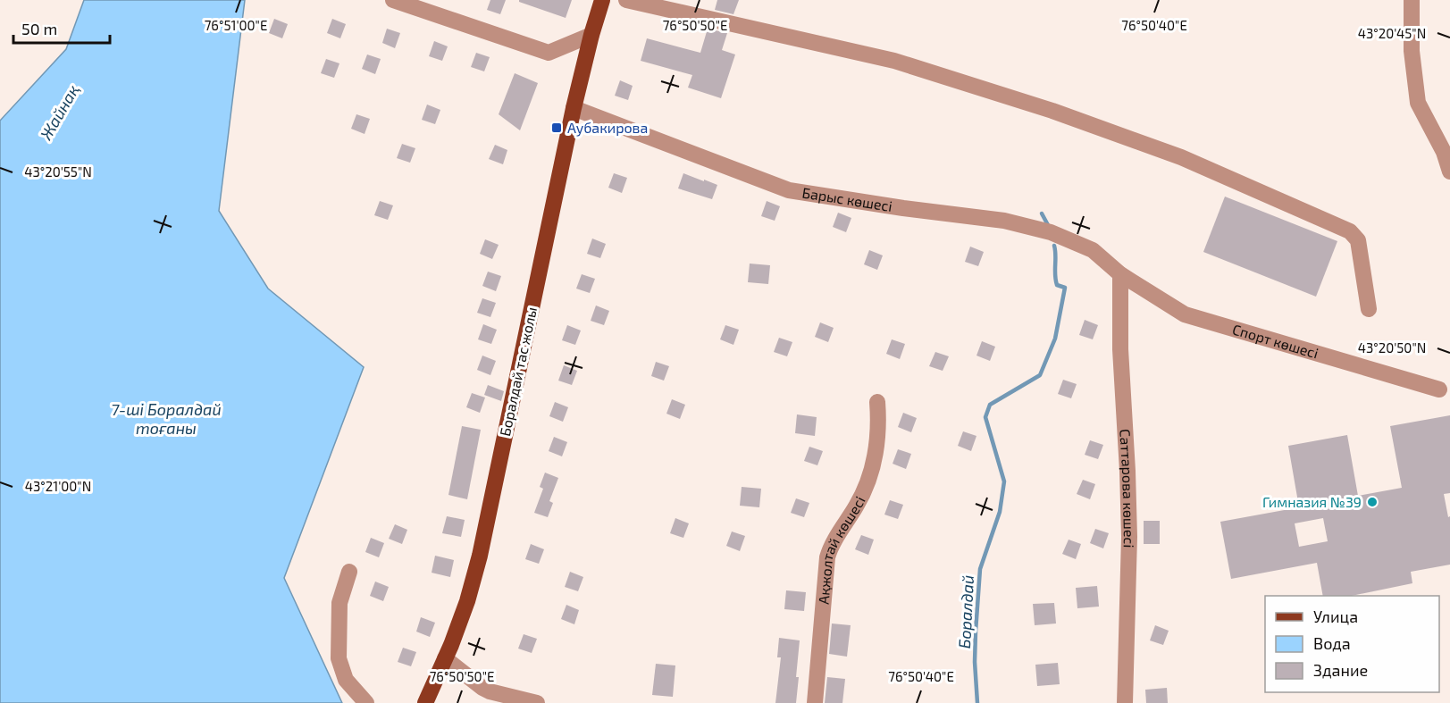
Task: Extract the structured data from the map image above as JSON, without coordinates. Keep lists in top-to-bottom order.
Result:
{
  "streets": {
    "main road": ["Боралдай тас жолы"],
    "street": [
      "Барыс көшесі",
      "Спорт көшесі",
      "Саттарова көшесі",
      "Ақжолтай көшесі"
    ]
  },
  "crossings": [
    ["Барыс көшесі", "Спорт көшесі"],
    ["Барыс көшесі", "Боралдай тас жолы"],
    ["Барыс көшесі", "Саттарова көшесі"],
    ["Спорт көшесі", "Саттарова көшесі"]
  ],
  "water": ["Жайнақ", "7-ші Боралдай тоғаны", "Боралдай"],
  "places": {
    "transit": ["Аубакирова"],
    "other": ["Гимназия №39"]
  },
  "legend": ["Улица", "Вода", "Здание"],
  "scale_bar": "50 m",
  "coordinates": [
    "76°51'00\"E",
    "76°50'50\"E",
    "76°50'40\"E",
    "43°20'45\"N",
    "43°20'55\"N",
    "43°20'50\"N",
    "43°21'00\"N"
  ]
}
